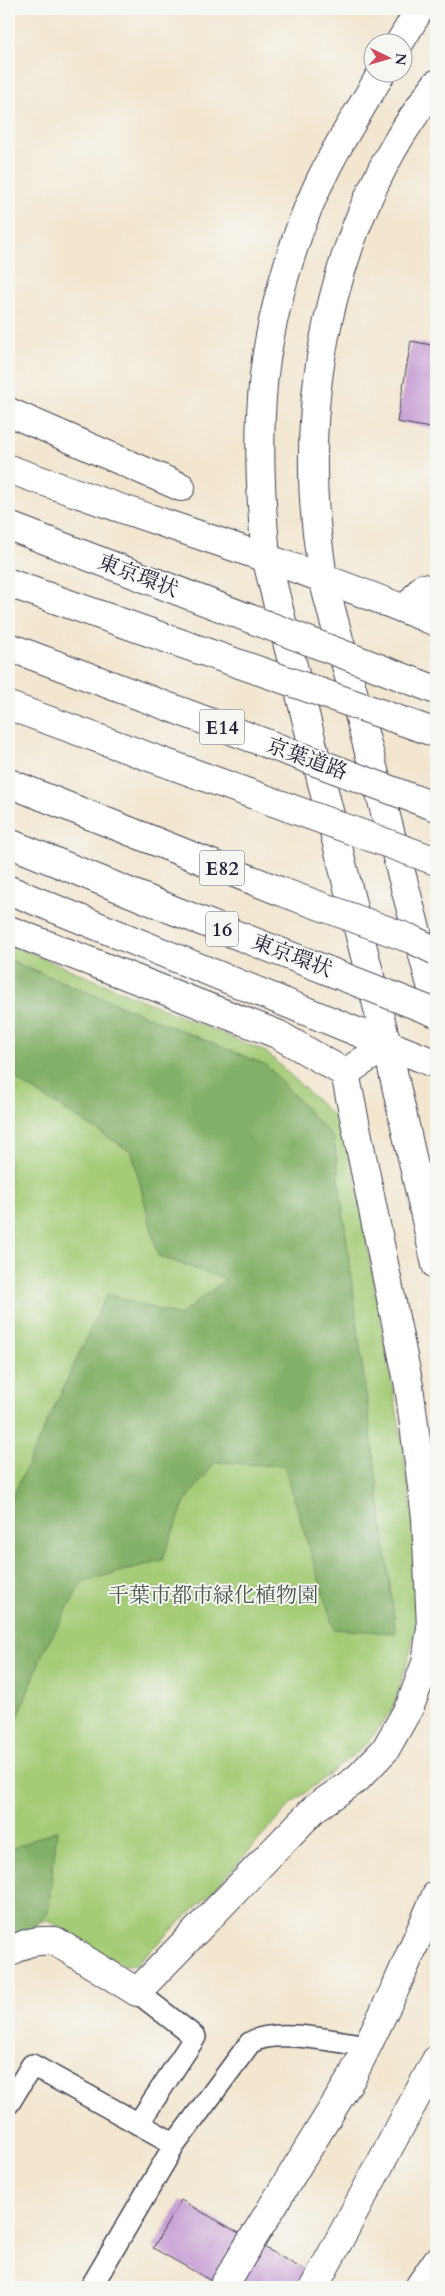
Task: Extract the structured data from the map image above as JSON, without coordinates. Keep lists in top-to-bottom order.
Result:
{
  "streets": {
    "main road": [
      "東京環状",
      "E14",
      "京葉道路",
      "E82",
      "16"
    ]
  },
  "parks": ["千葉市都市緑化植物園"],
  "north": "right"
}
